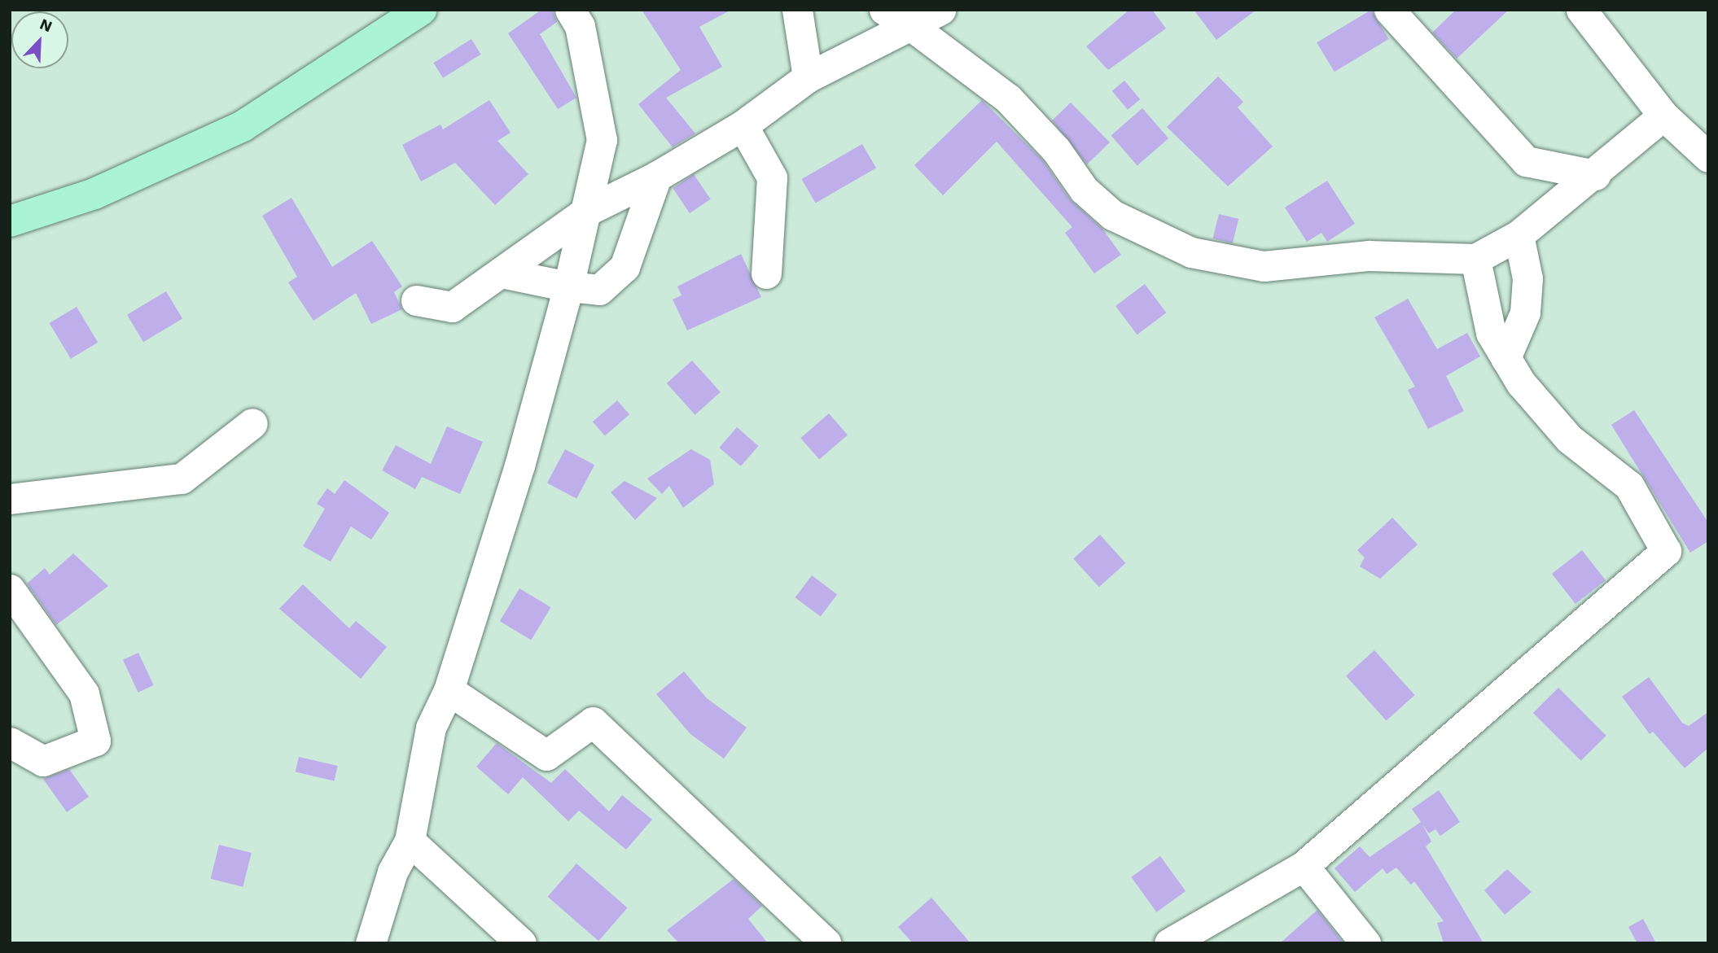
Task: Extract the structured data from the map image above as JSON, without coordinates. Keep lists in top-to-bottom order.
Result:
{
  "north": "top right"
}
